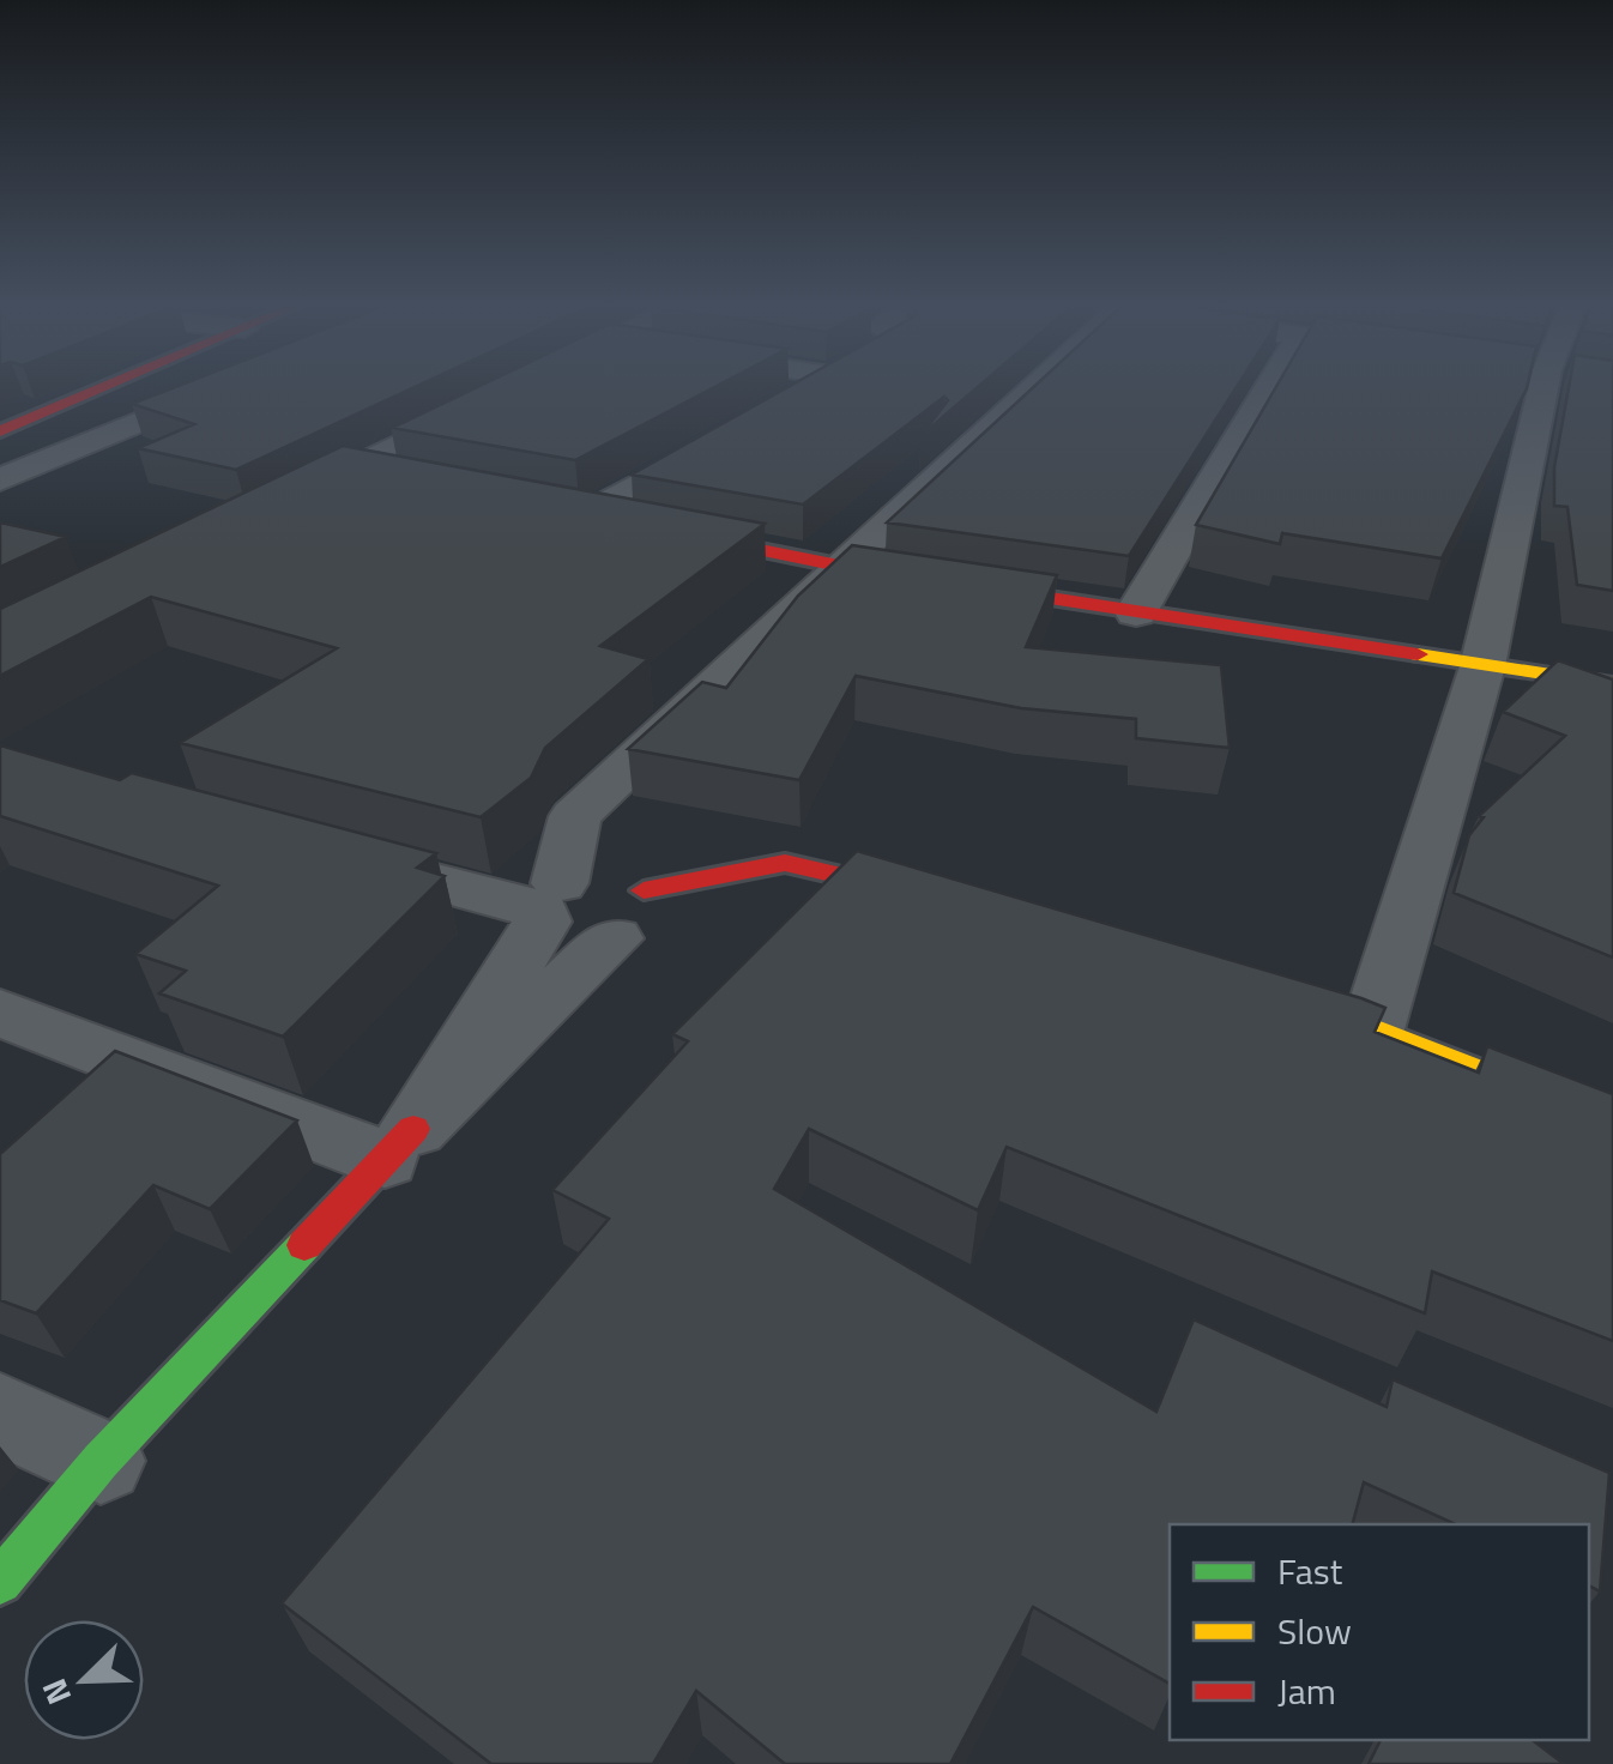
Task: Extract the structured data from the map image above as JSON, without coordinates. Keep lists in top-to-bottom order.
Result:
{
  "legend": ["Fast", "Slow", "Jam"],
  "north": "bottom left"
}
